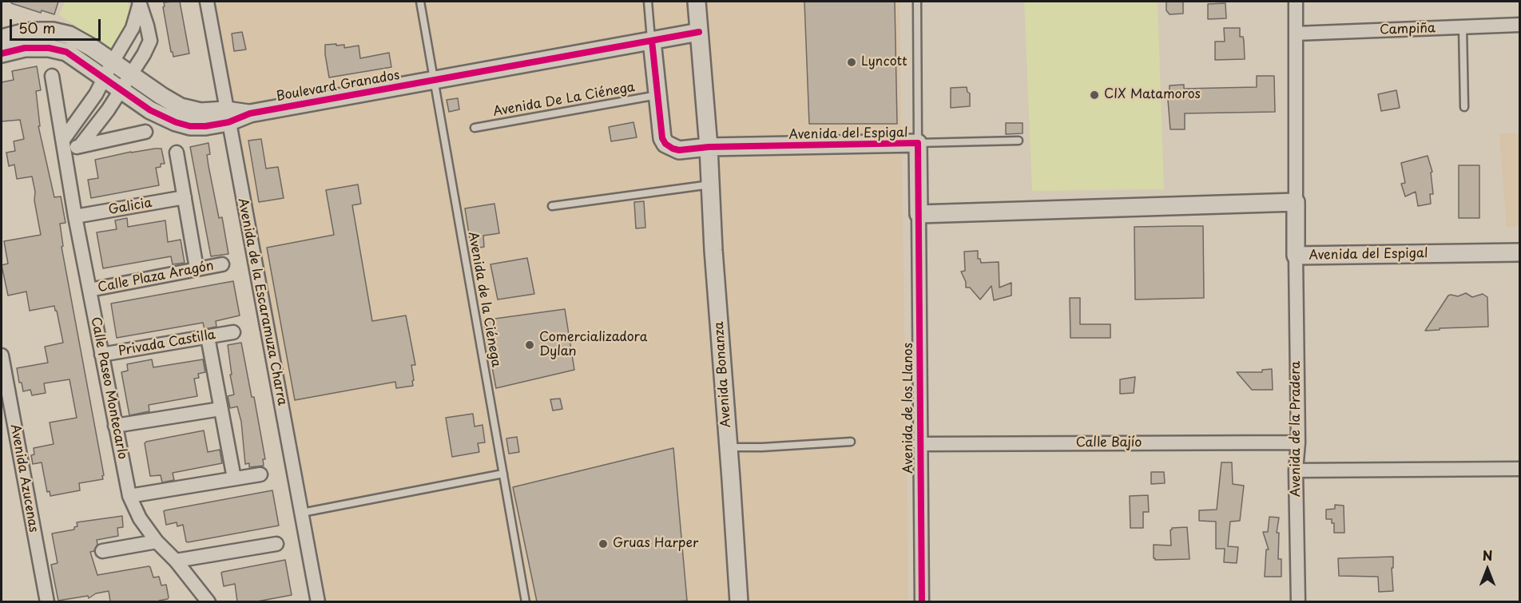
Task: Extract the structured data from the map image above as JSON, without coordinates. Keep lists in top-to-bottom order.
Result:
{
  "streets": {
    "street": [
      "Campiña",
      "Boulevard Granados",
      "Avenida del Espigal",
      "Galicia",
      "Calle Plaza Aragón",
      "Avenida de la Escaramuza Charra",
      "Privada Castilla",
      "Avenida Bonanza",
      "Calle Paseo Montecarlo",
      "Avenida de los Llanos",
      "Avenida de la Pradera",
      "Calle Bajío",
      "Avenida Azucenas"
    ],
    "lane": ["Avenida De La Ciénega", "Avenida de la Ciénega"]
  },
  "crossings": [
    ["Boulevard Granados", "Avenida de la Ciénega"],
    ["Boulevard Granados", "Avenida de la Escaramuza Charra"],
    ["Boulevard Granados", "Avenida Bonanza"],
    ["Avenida del Espigal", "Avenida Bonanza"],
    ["Avenida del Espigal", "Avenida de los Llanos"],
    ["Avenida del Espigal", "Avenida de la Pradera"],
    ["Galicia", "Calle Paseo Montecarlo"],
    ["Calle Plaza Aragón", "Calle Paseo Montecarlo"],
    ["Privada Castilla", "Calle Paseo Montecarlo"],
    ["Avenida de los Llanos", "Calle Bajío"],
    ["Avenida de la Pradera", "Calle Bajío"]
  ],
  "places": [
    "Lyncott",
    "CIX Matamoros",
    "Comercializadora Dylan",
    "Gruas Harper"
  ],
  "scale_bar": "50 m",
  "north": "top"
}
